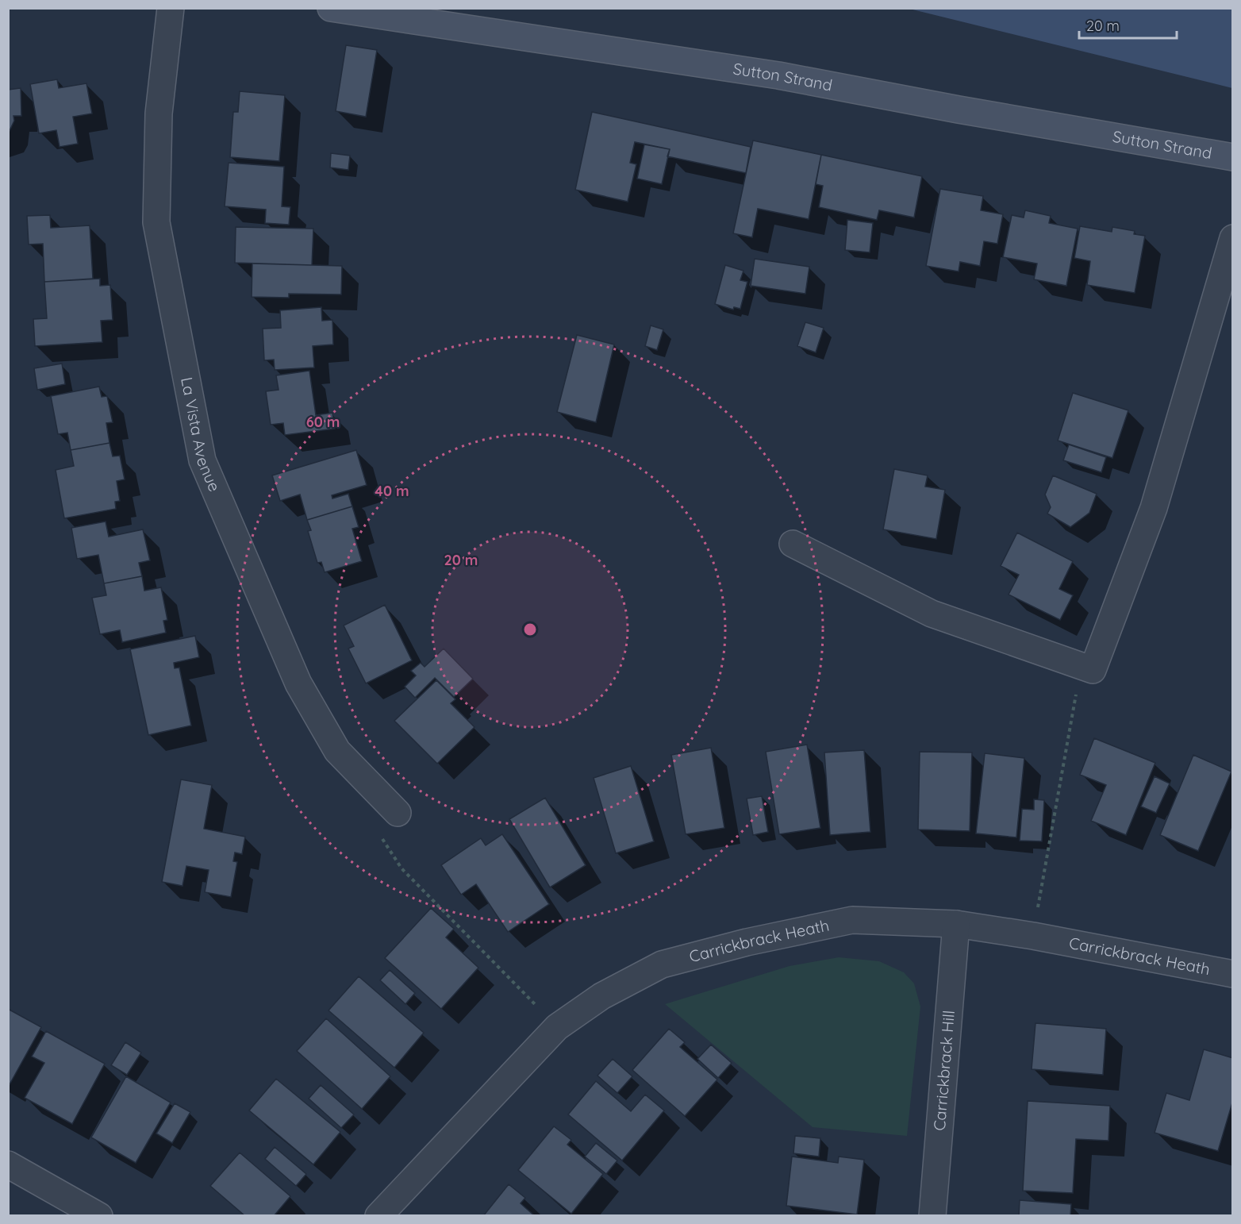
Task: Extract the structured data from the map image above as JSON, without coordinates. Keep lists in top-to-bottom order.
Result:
{
  "streets": {
    "street": [
      "Sutton Strand",
      "La Vista Avenue",
      "Carrickbrack Heath",
      "Carrickbrack Hill"
    ]
  },
  "crossings": [
    ["Carrickbrack Heath", "Carrickbrack Hill"]
  ],
  "scale_bar": "20 m",
  "rings": ["60 m", "40 m", "20 m"]
}
